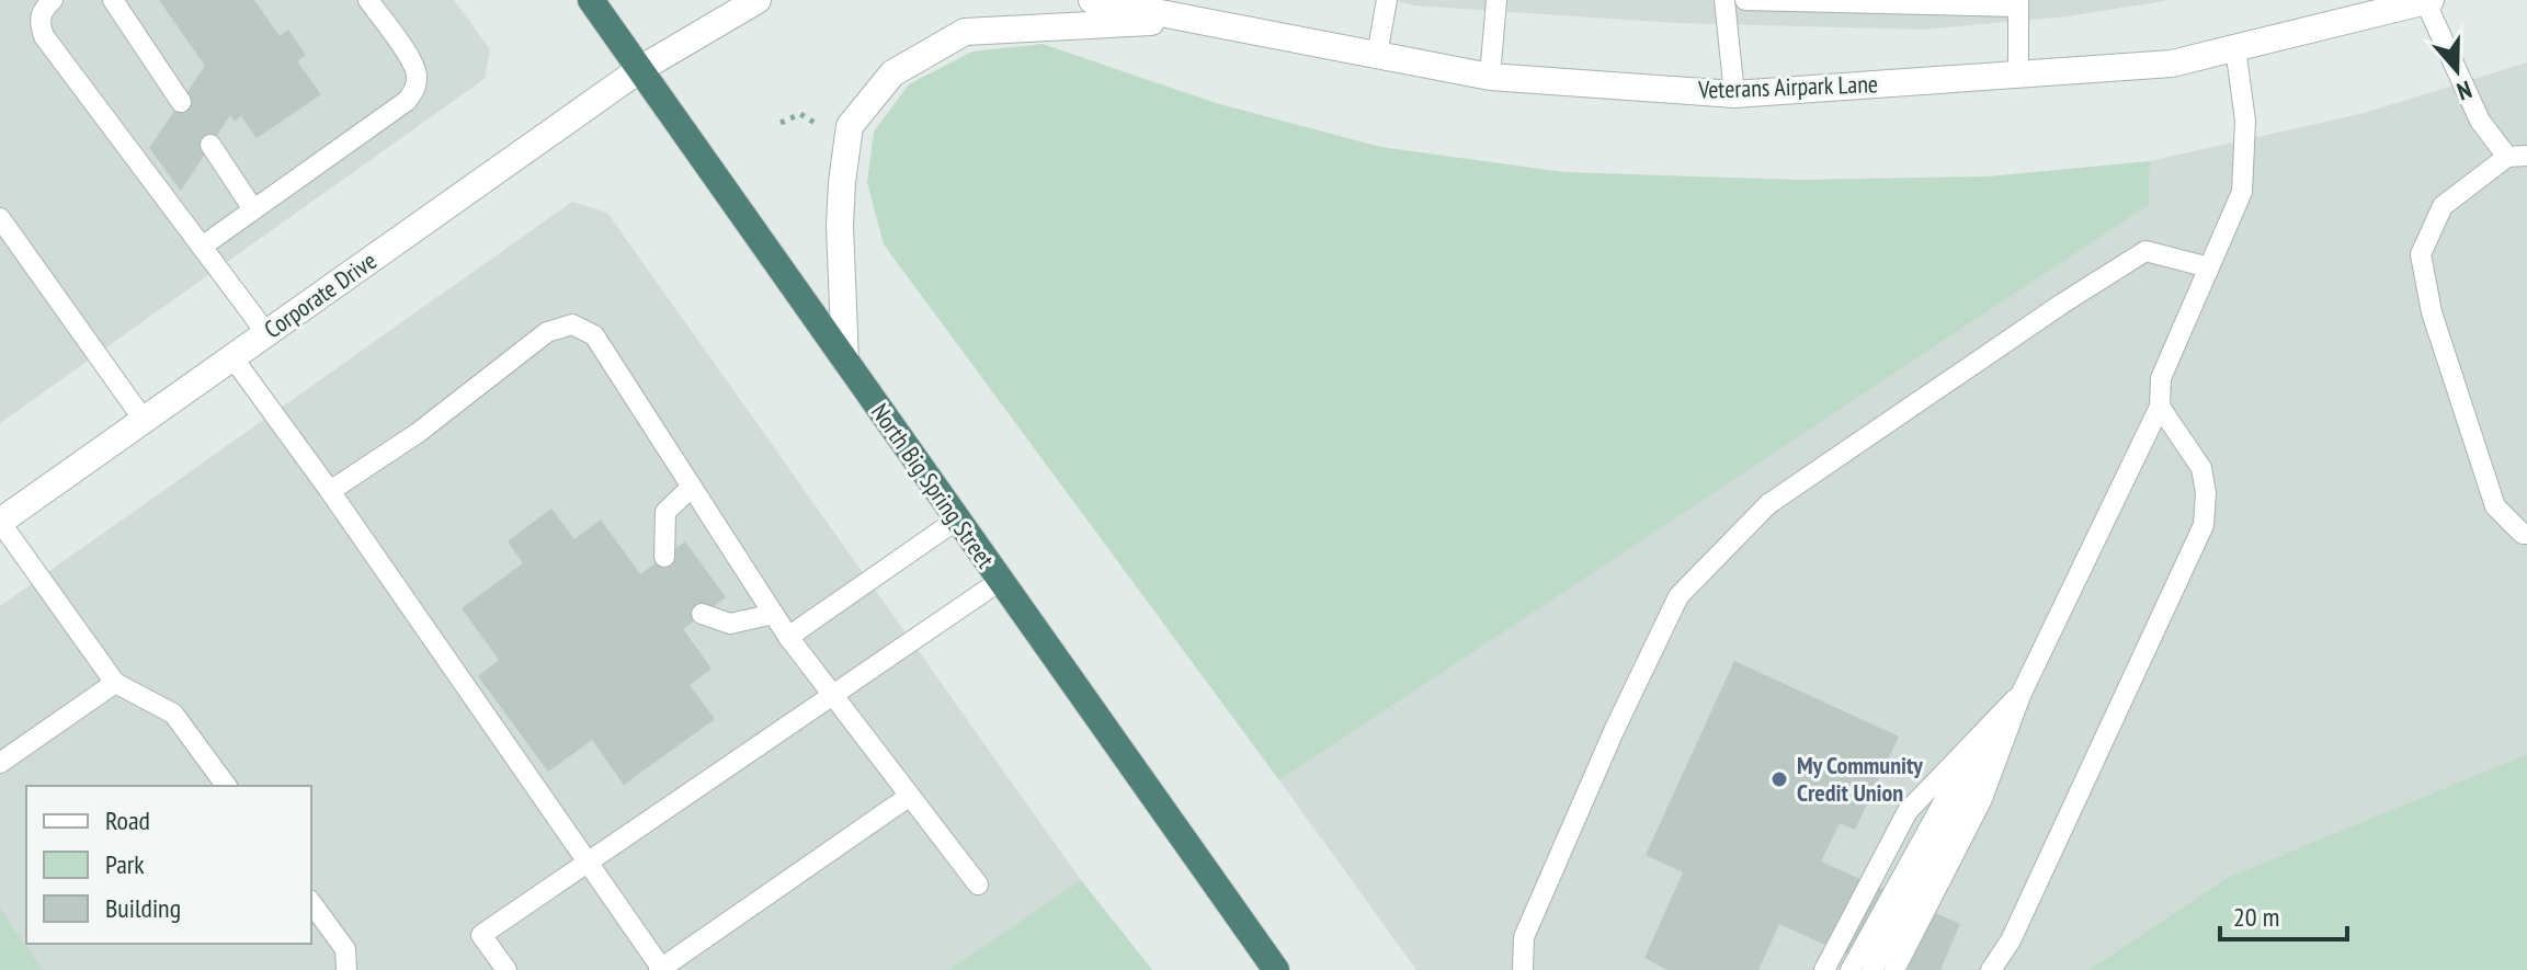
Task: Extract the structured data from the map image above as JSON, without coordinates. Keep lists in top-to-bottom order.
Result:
{
  "streets": {
    "highway": ["North Big Spring Street"],
    "street": ["Veterans Airpark Lane", "Corporate Drive"]
  },
  "crossings": [
    ["Corporate Drive", "North Big Spring Street"]
  ],
  "places": ["My Community Credit Union"],
  "legend": ["Road", "Park", "Building"],
  "scale_bar": "20 m",
  "north": "bottom"
}
